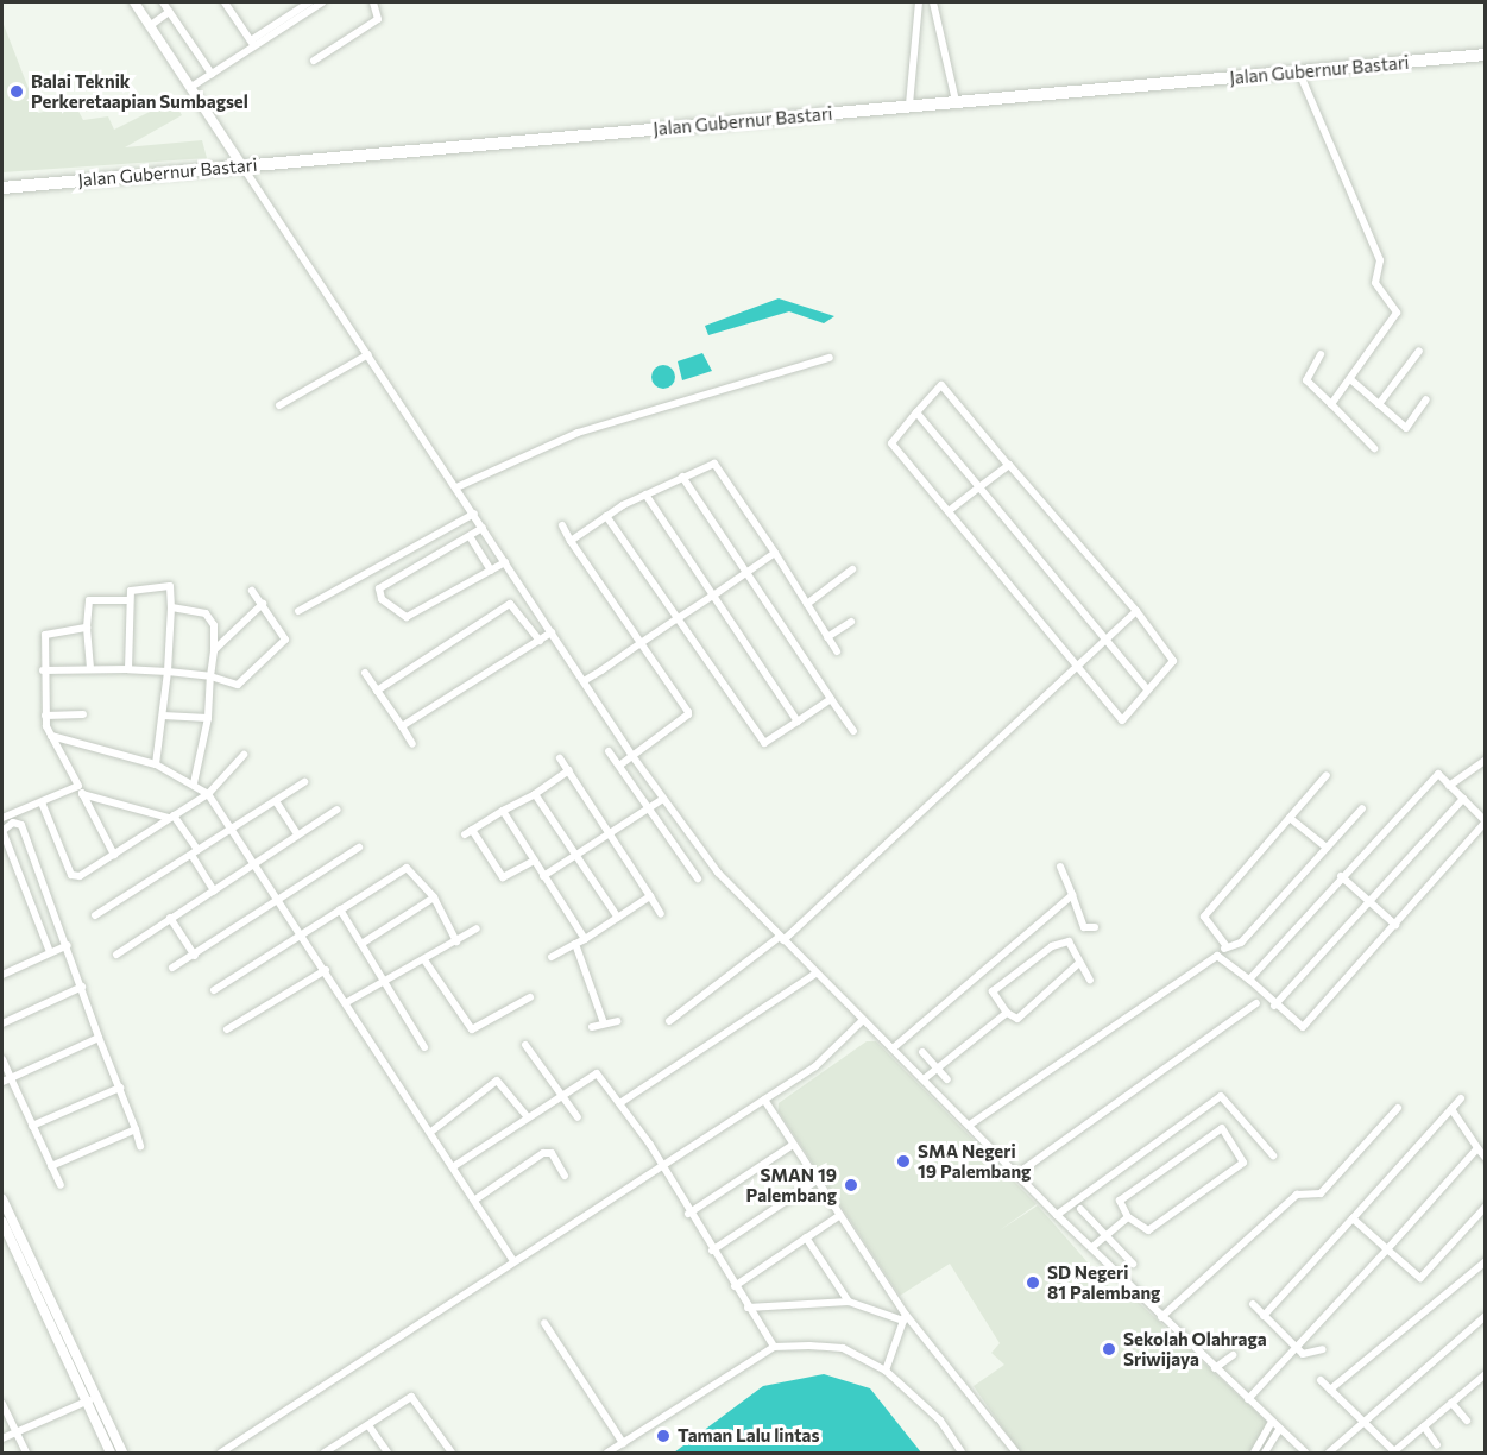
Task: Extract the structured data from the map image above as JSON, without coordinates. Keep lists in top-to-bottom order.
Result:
{
  "streets": {
    "highway": ["Jalan Gubernur Bastari"]
  },
  "places": [
    "Balai Teknik Perkeretaapian Sumbagsel",
    "SMA Negeri 19 Palembang",
    "SMAN 19 Palembang",
    "SD Negeri 81 Palembang",
    "Sekolah Olahraga Sriwijaya",
    "Taman Lalu lintas"
  ]
}
